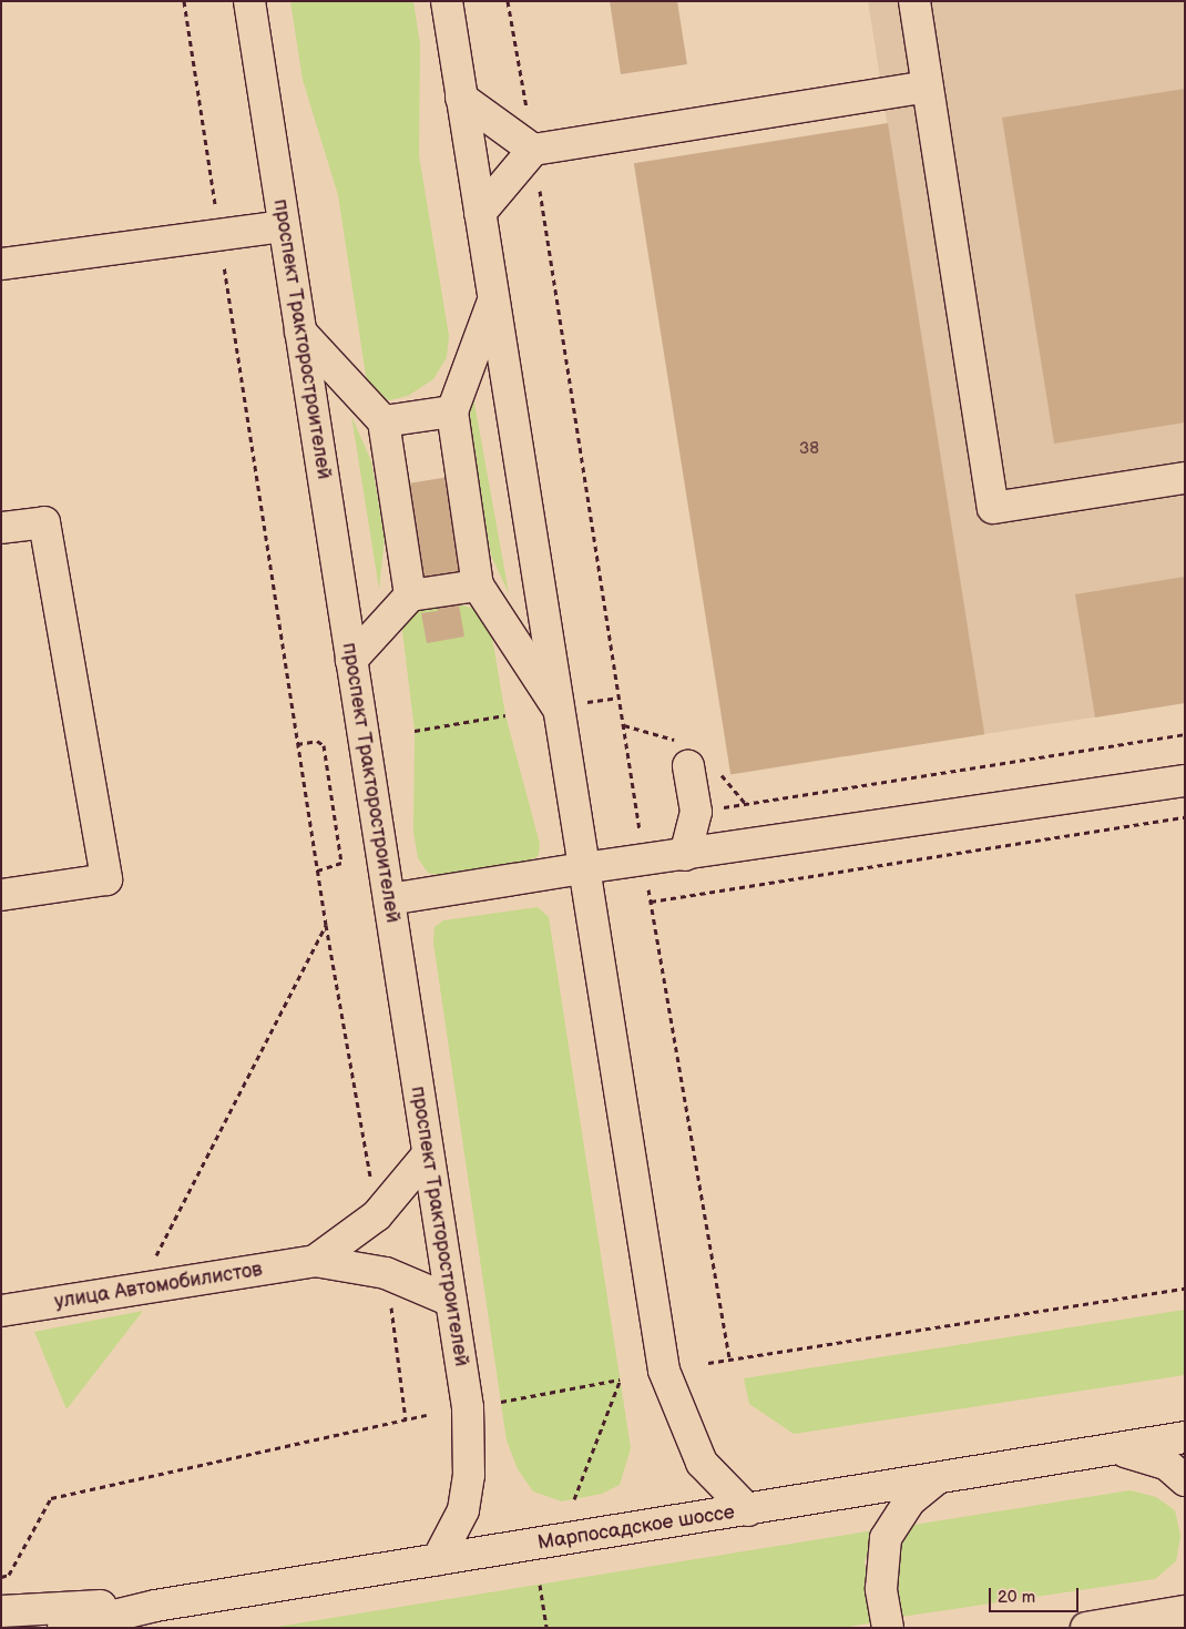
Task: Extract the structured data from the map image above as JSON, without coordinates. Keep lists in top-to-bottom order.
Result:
{
  "streets": {
    "main road": ["проспект Тракторостроителей", "улица Автомобилистов", "Марпосадское шоссе"]
  },
  "crossings": [
    ["проспект Тракторостроителей", "улица Автомобилистов"],
    ["проспект Тракторостроителей", "Марпосадское шоссе"]
  ],
  "house_numbers": ["38"],
  "scale_bar": "20 m"
}
